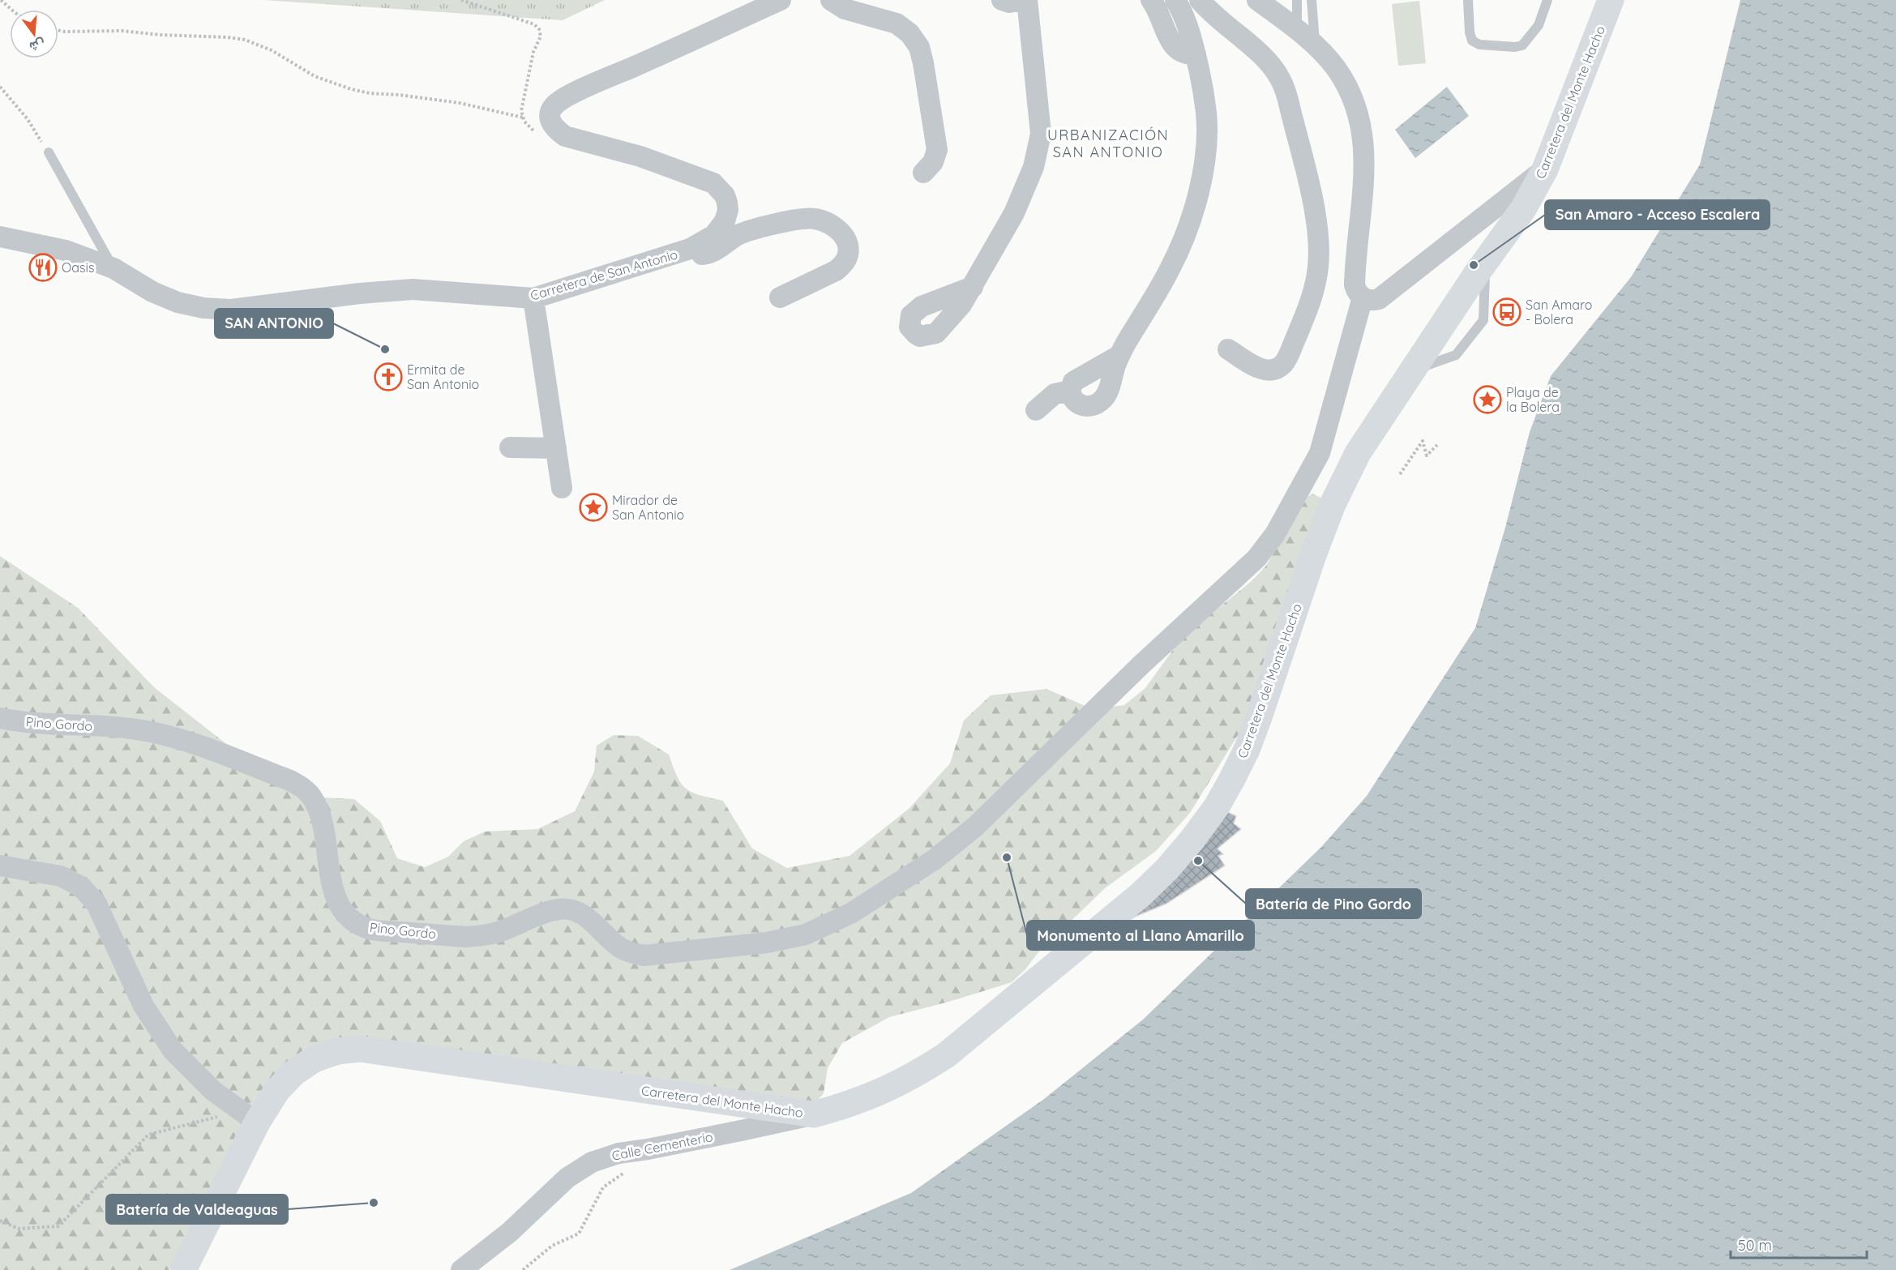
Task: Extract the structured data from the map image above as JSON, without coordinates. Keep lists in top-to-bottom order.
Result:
{
  "streets": {
    "main road": ["Carretera del Monte Hacho"],
    "street": ["Carretera de San Antonio", "Pino Gordo", "Calle Cementerio"]
  },
  "crossings": [
    ["Carretera del Monte Hacho", "Calle Cementerio"]
  ],
  "districts": ["URBANIZACIÓN SAN ANTONIO"],
  "places": {
    "other": [
      "San Amaro - Acceso Escalera",
      "SAN ANTONIO",
      "Monumento al Llano Amarillo",
      "Batería de Pino Gordo",
      "Batería de Valdeaguas"
    ],
    "restaurant": ["Oasis"],
    "bus stop": ["San Amaro - Bolera"],
    "church": ["Ermita de San Antonio"],
    "place": ["Playa de la Bolera", "Mirador de San Antonio"]
  },
  "scale_bar": "50 m",
  "north": "bottom"
}
